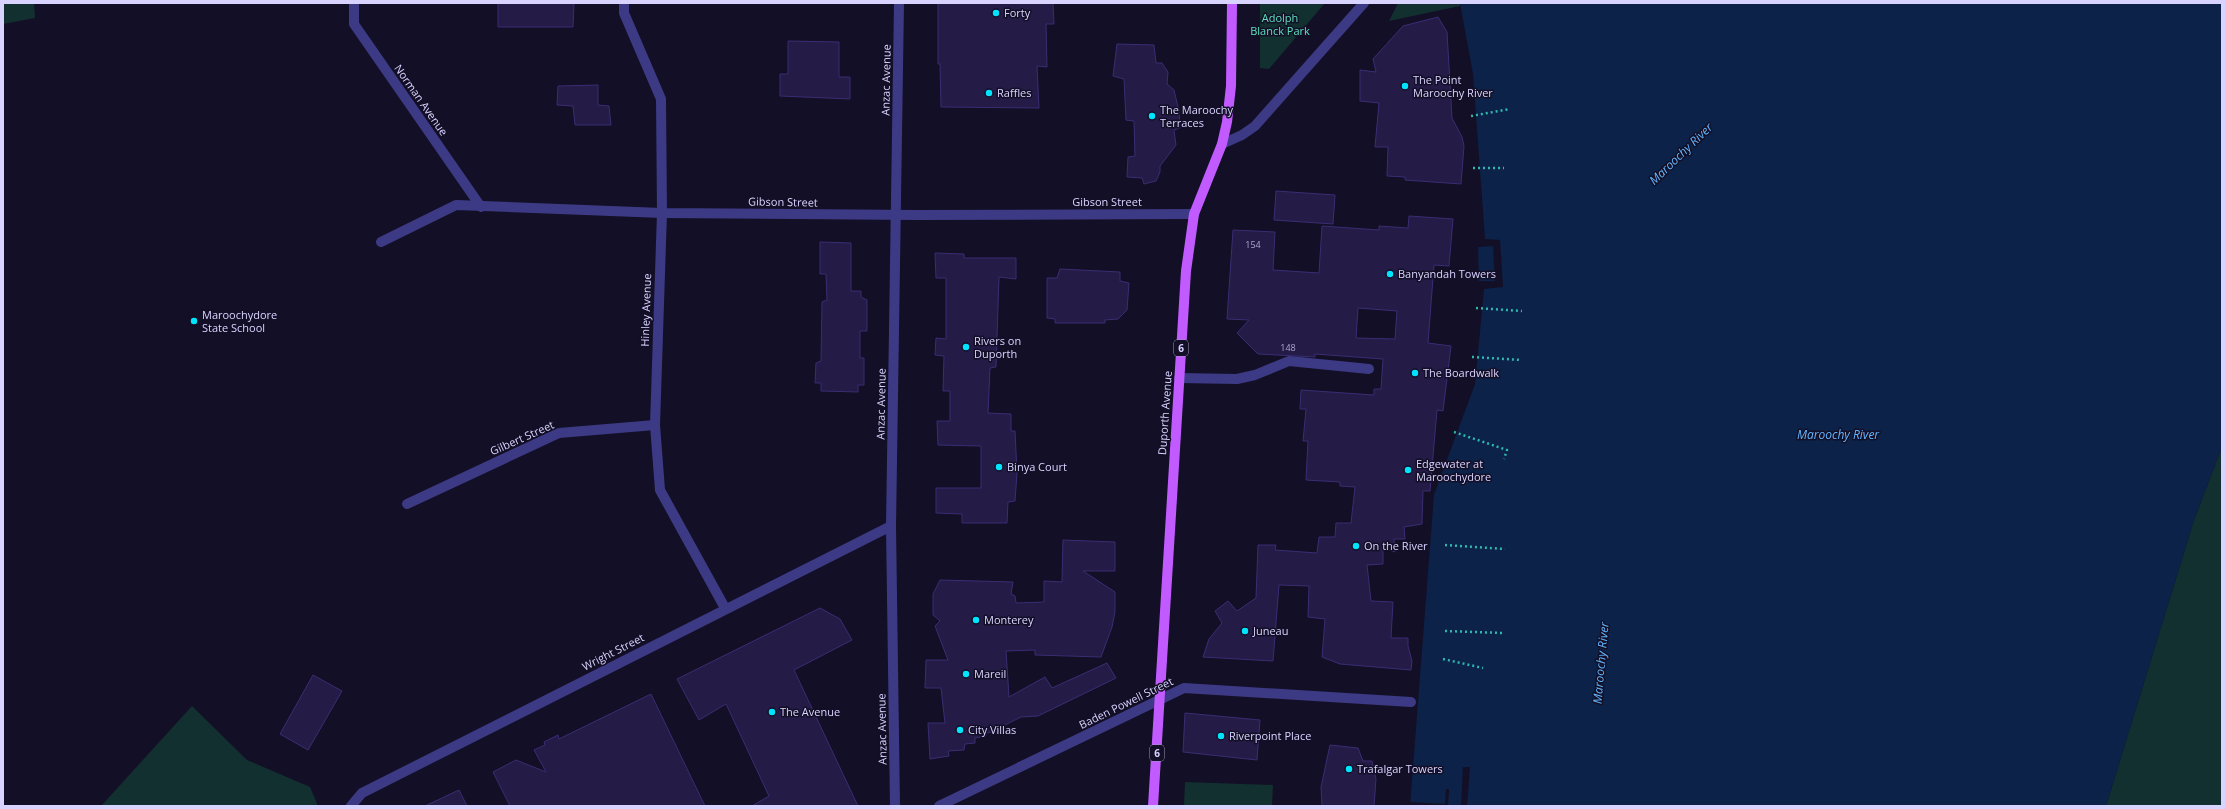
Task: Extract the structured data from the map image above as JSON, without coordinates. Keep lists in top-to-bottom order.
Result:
{
  "streets": {
    "main road": ["6", "Duporth Avenue"],
    "street": [
      "Anzac Avenue",
      "Norman Avenue",
      "Gibson Street",
      "Hinley Avenue",
      "Gilbert Street",
      "Wright Street",
      "Baden Powell Street"
    ]
  },
  "crossings": [
    ["Anzac Avenue", "Gibson Street"],
    ["Anzac Avenue", "Wright Street"],
    ["Norman Avenue", "Gibson Street"],
    ["Gibson Street", "Hinley Avenue"],
    ["Gibson Street", "Duporth Avenue"],
    ["Hinley Avenue", "Gilbert Street"],
    ["Hinley Avenue", "Wright Street"],
    ["Duporth Avenue", "Baden Powell Street"]
  ],
  "water": ["Maroochy River"],
  "parks": ["Adolph Blanck Park"],
  "places": [
    "Forty",
    "The Point Maroochy River",
    "Raffles",
    "The Maroochy Terraces",
    "Banyandah Towers",
    "Maroochydore State School",
    "Rivers on Duporth",
    "The Boardwalk",
    "Binya Court",
    "Edgewater at Maroochydore",
    "On the River",
    "Monterey",
    "Juneau",
    "Mareil",
    "The Avenue",
    "City Villas",
    "Riverpoint Place",
    "Trafalgar Towers"
  ],
  "house_numbers": ["154", "148"]
}
